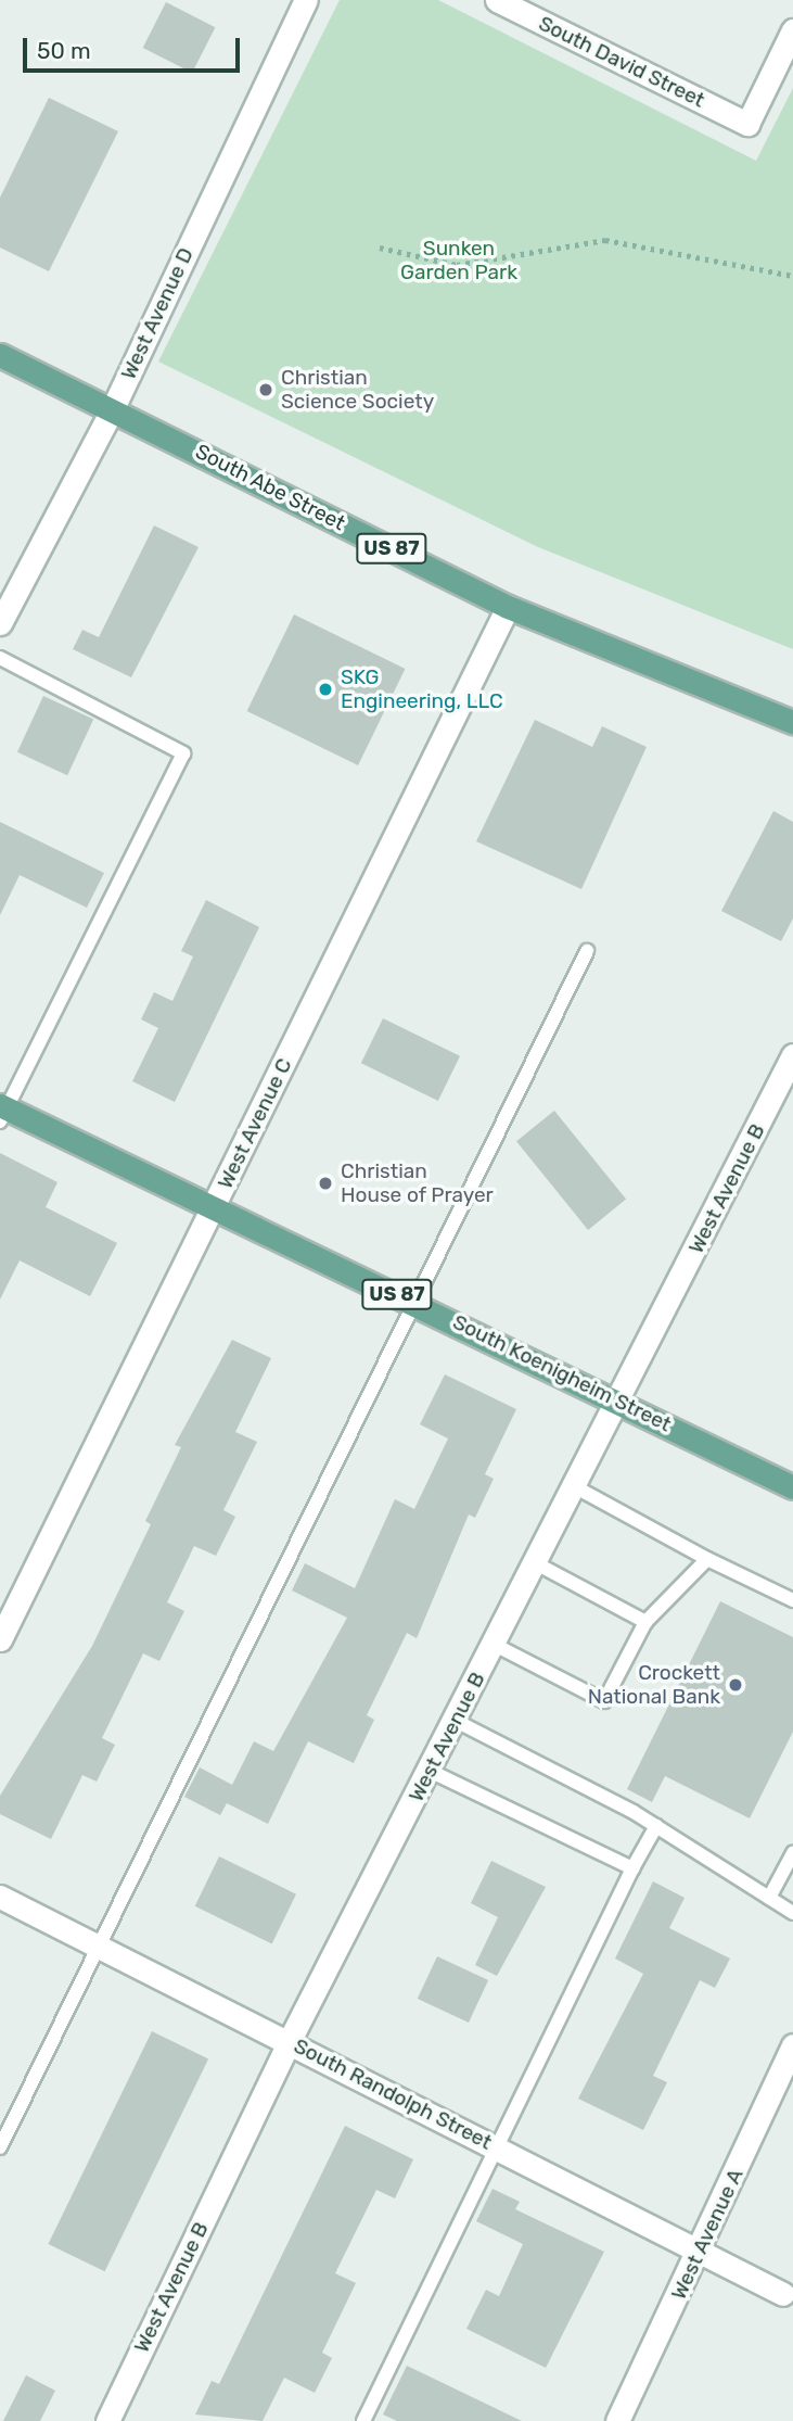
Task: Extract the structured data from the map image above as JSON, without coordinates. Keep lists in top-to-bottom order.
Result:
{
  "streets": {
    "main road": ["South Abe Street", "US 87", "South Koenigheim Street"],
    "street": [
      "South David Street",
      "West Avenue D",
      "West Avenue C",
      "West Avenue B",
      "South Randolph Street",
      "West Avenue A"
    ]
  },
  "crossings": [
    ["West Avenue D", "South Abe Street"],
    ["South Abe Street", "West Avenue C"],
    ["West Avenue C", "South Koenigheim Street"],
    ["West Avenue B", "South Koenigheim Street"],
    ["West Avenue B", "South Randolph Street"],
    ["South Randolph Street", "West Avenue A"]
  ],
  "parks": ["Sunken Garden Park"],
  "places": [
    "Christian Science Society",
    "SKG Engineering, LLC",
    "Christian House of Prayer",
    "Crockett National Bank"
  ],
  "scale_bar": "50 m"
}
